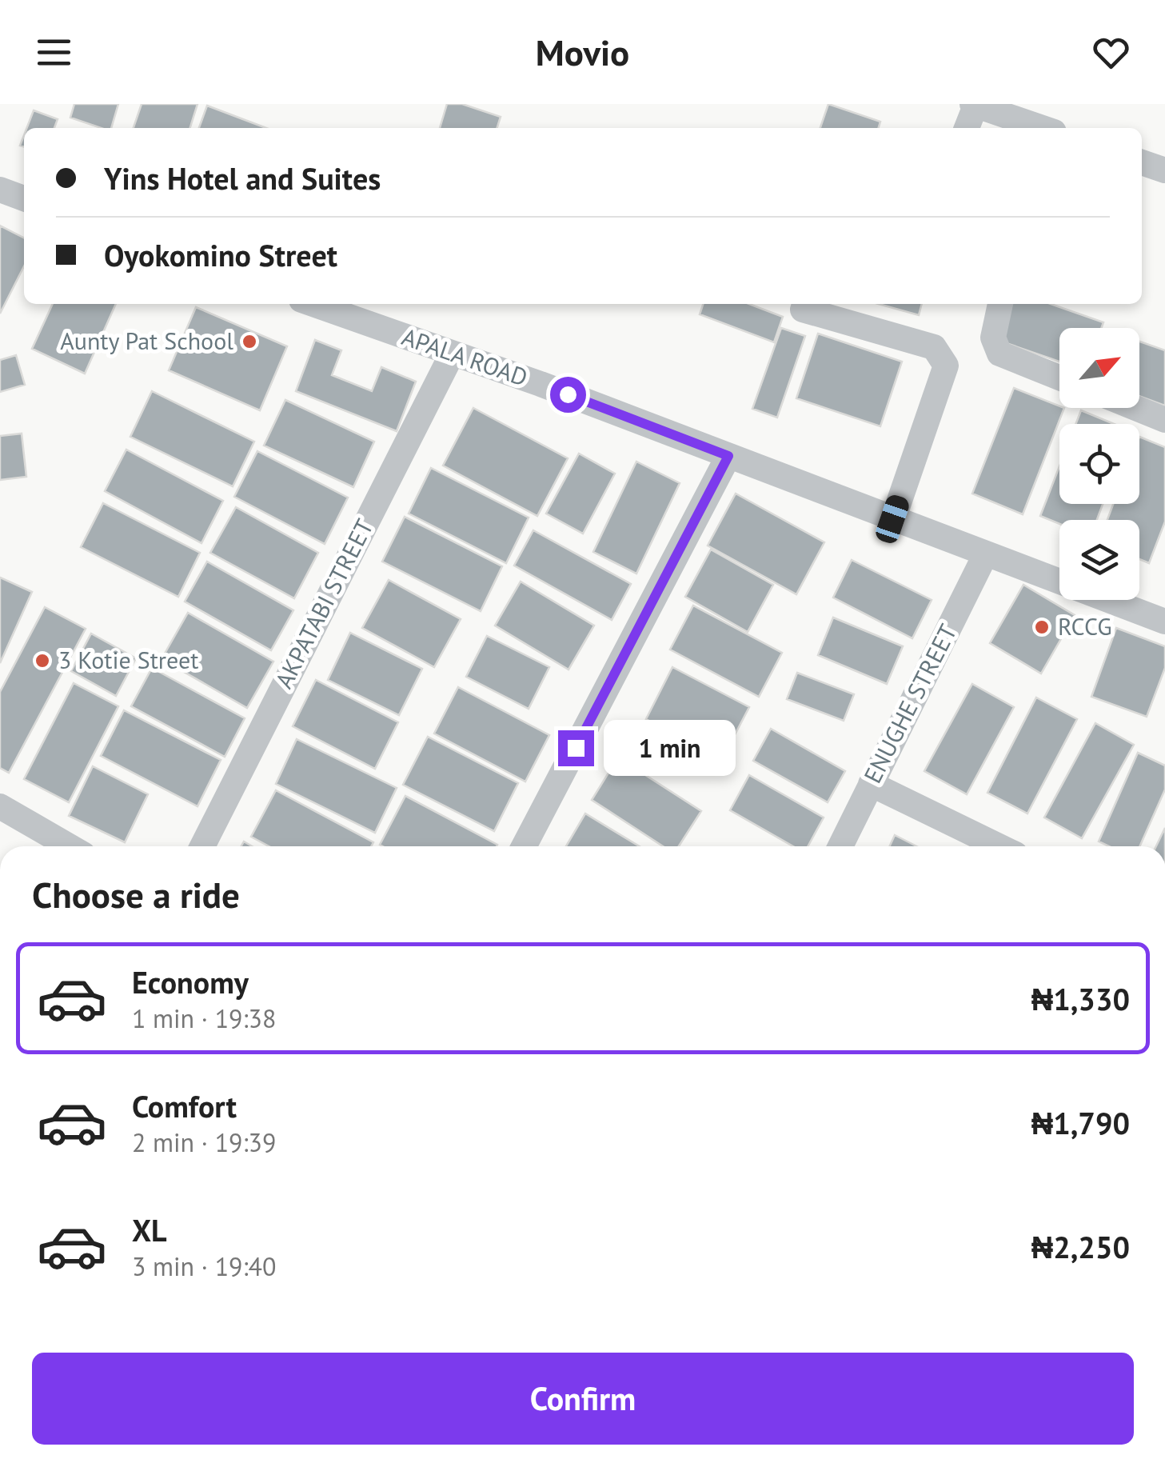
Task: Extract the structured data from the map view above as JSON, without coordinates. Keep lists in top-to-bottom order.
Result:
{
  "streets": {
    "street": ["APALA ROAD", "AKPATABI STREET", "ENUGHE STREET"]
  },
  "crossings": [
    ["APALA ROAD", "AKPATABI STREET"],
    ["APALA ROAD", "ENUGHE STREET"]
  ],
  "places": ["Aunty Pat School", "RCCG", "3 Kotie Street"],
  "north": "top right",
  "page": {
    "header": "Movio",
    "banner": ["Yins Hotel and Suites", "Oyokomino Street"],
    "bubble": "1 min",
    "heading": "Choose a ride",
    "list": [
      {
        "name": "Economy",
        "note": "1 min · 19:38",
        "value": "₦1,330"
      },
      {
        "name": "Comfort",
        "note": "2 min · 19:39",
        "value": "₦1,790"
      },
      {
        "name": "XL",
        "note": "3 min · 19:40",
        "value": "₦2,250"
      }
    ],
    "buttons": "Confirm"
  }
}
